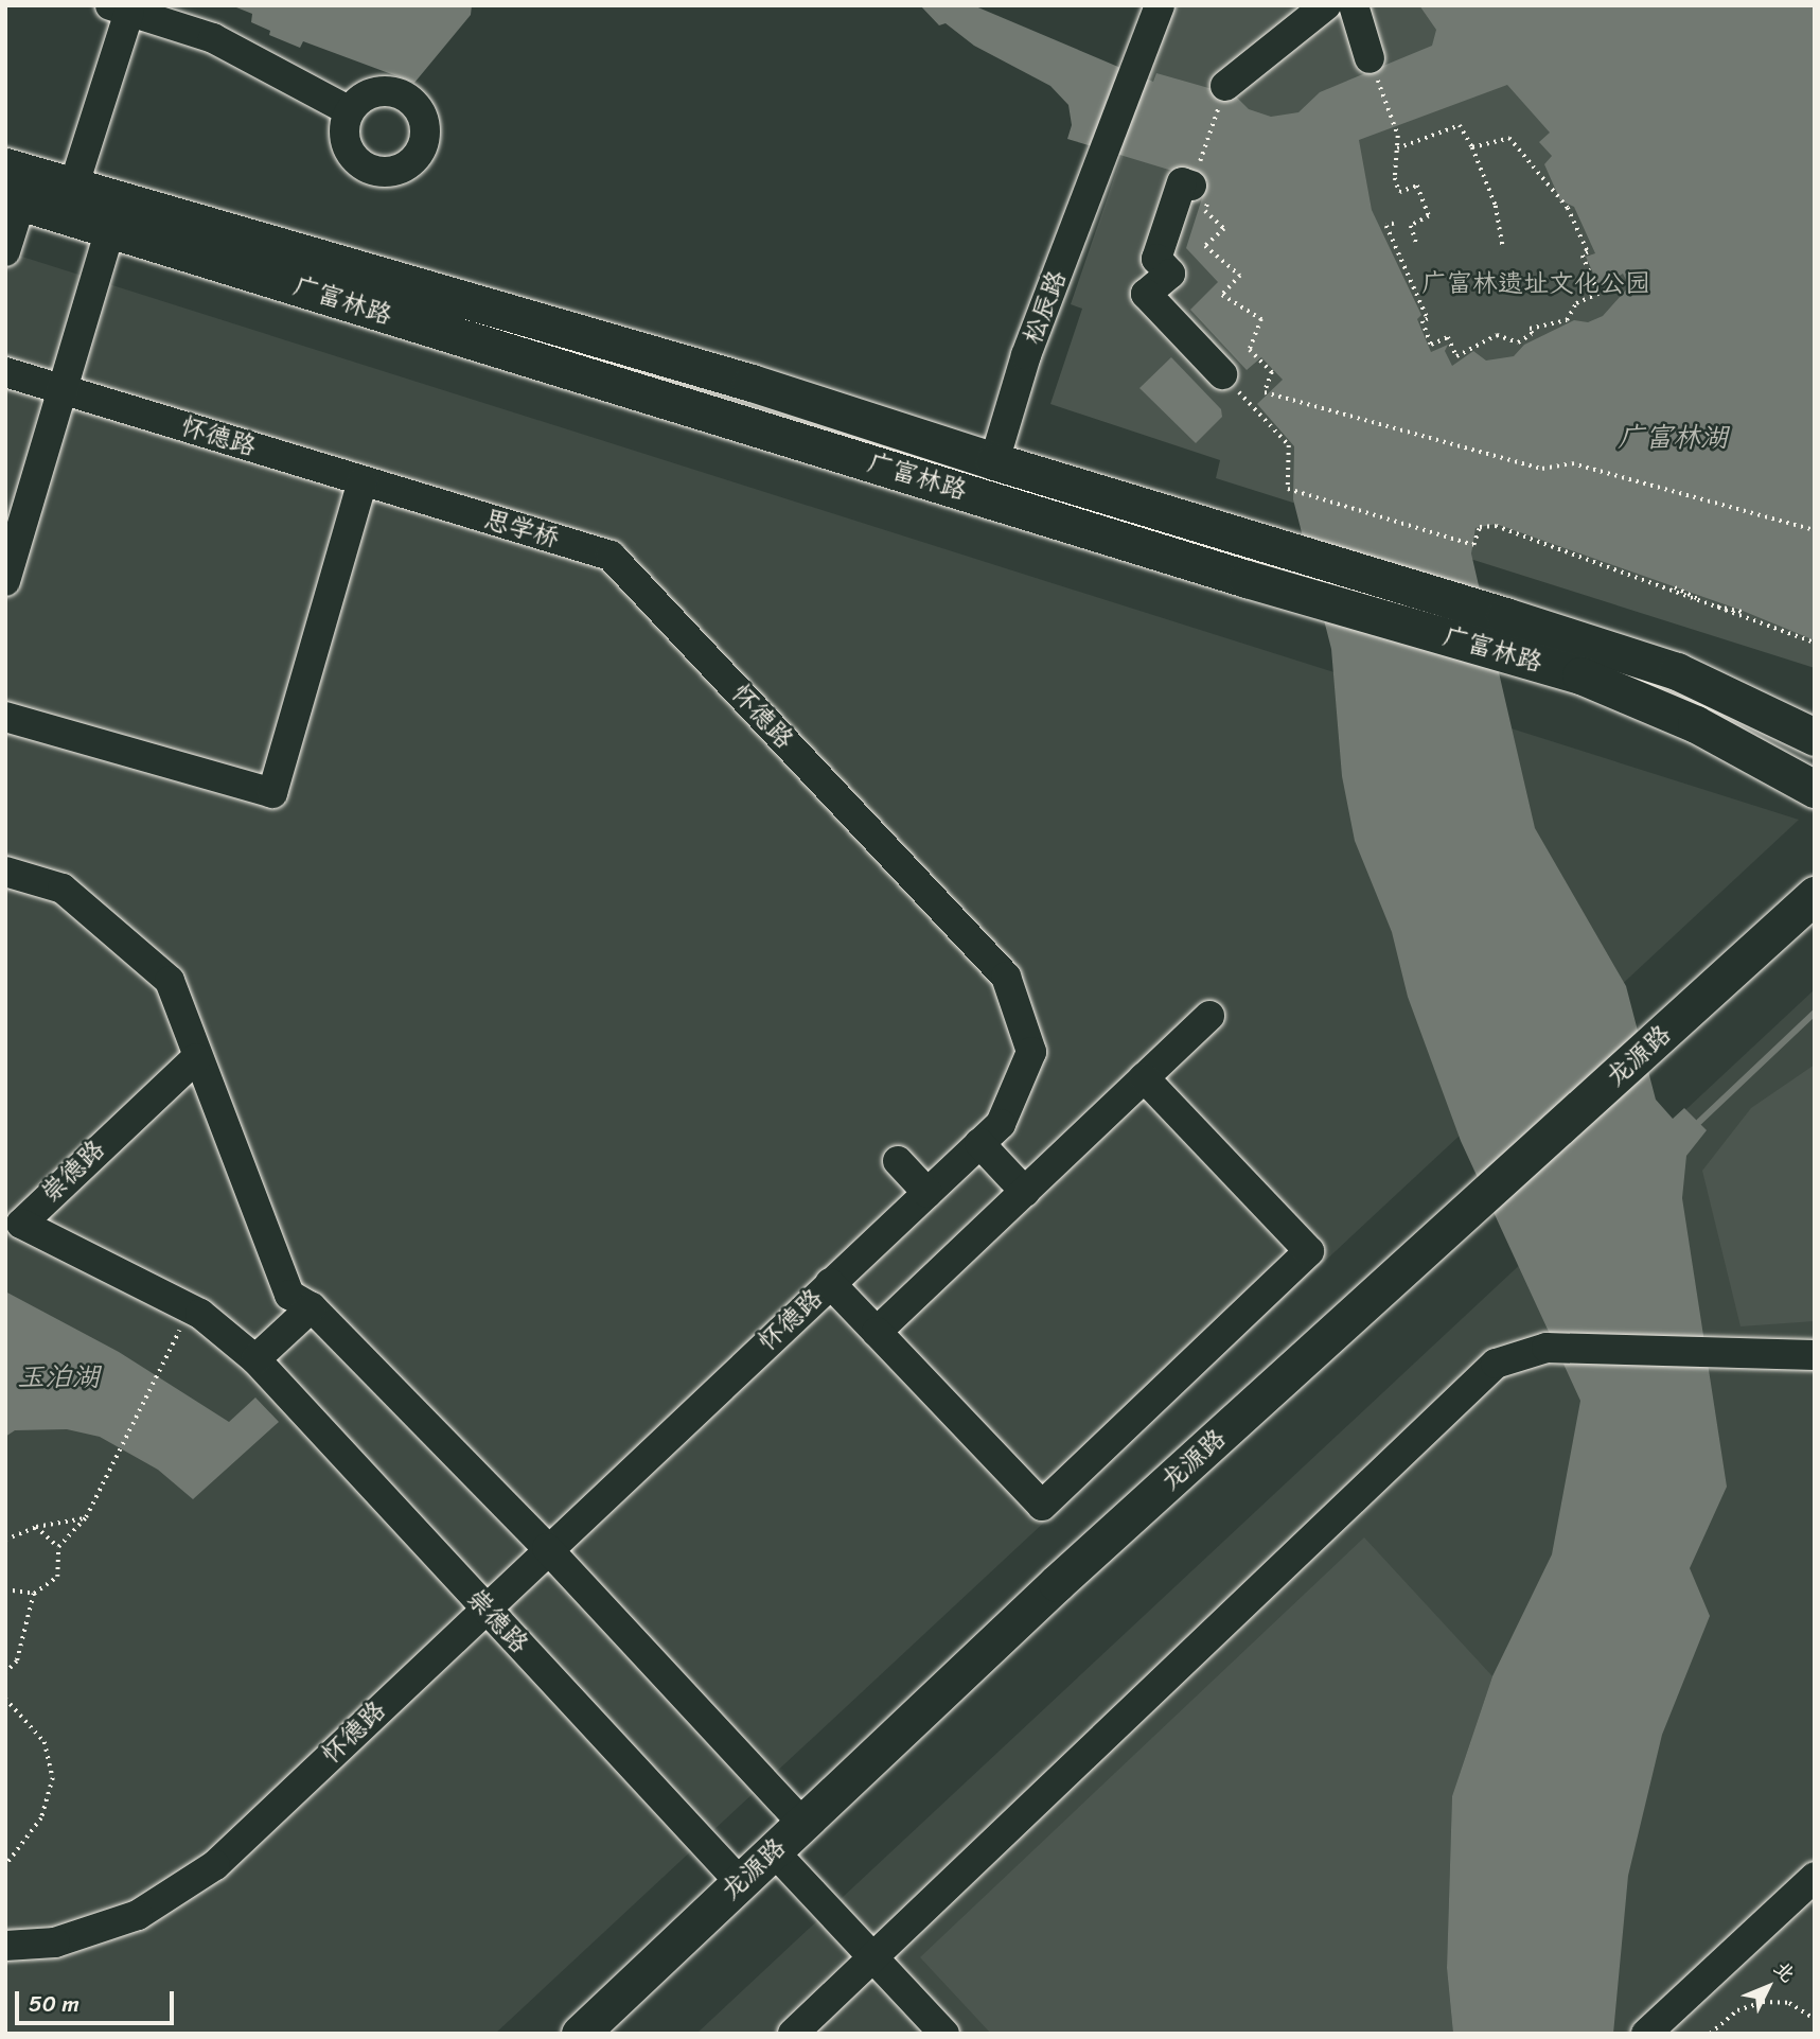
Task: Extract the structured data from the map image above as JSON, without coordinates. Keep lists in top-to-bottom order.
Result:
{
  "streets": {
    "main road": ["广富林路", "龙源路"],
    "street": [
      "松辰路",
      "怀德路",
      "思学桥",
      "崇德路"
    ]
  },
  "crossings": [
    ["广富林路", "松辰路"],
    ["怀德路", "思学桥"],
    ["怀德路", "崇德路"],
    ["龙源路", "崇德路"]
  ],
  "water": ["广富林湖", "玉泊湖"],
  "parks": ["广富林遗址文化公园"],
  "scale_bar": "50 m",
  "north": "top right"
}
